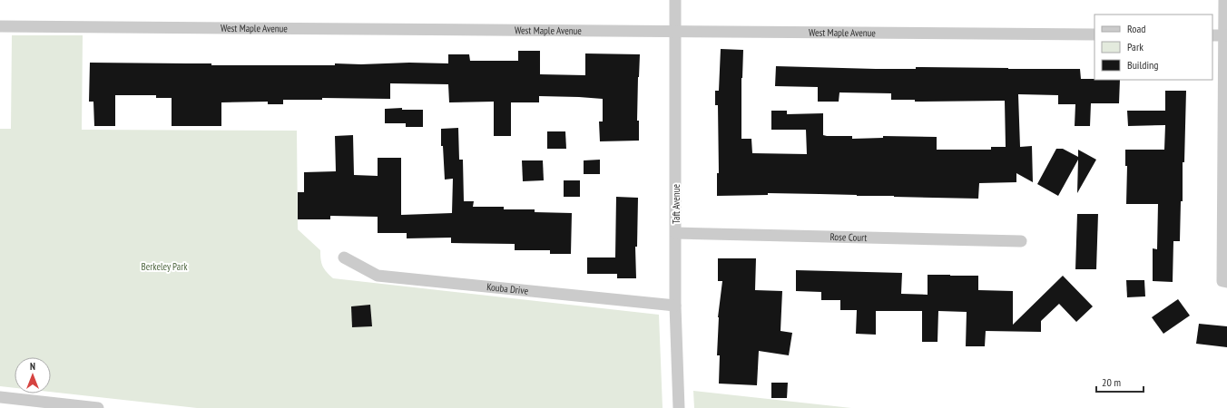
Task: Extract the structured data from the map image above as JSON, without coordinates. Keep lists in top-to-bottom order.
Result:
{
  "streets": {
    "street": [
      "West Maple Avenue",
      "Taft Avenue",
      "Rose Court",
      "Kouba Drive"
    ]
  },
  "crossings": [
    ["West Maple Avenue", "Taft Avenue"],
    ["Taft Avenue", "Rose Court"],
    ["Taft Avenue", "Kouba Drive"]
  ],
  "parks": ["Berkeley Park"],
  "legend": ["Road", "Park", "Building"],
  "scale_bar": "20 m",
  "north": "top"
}
